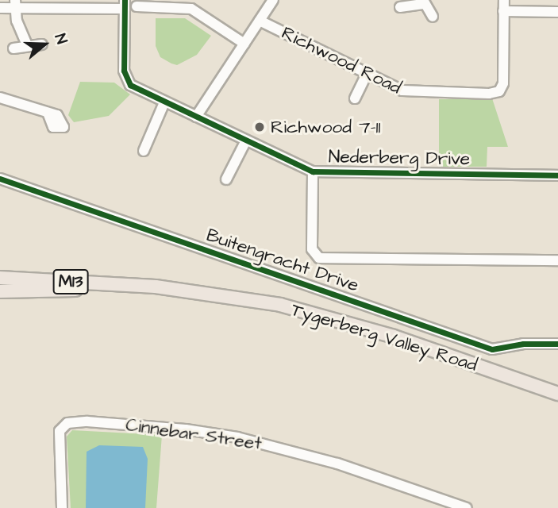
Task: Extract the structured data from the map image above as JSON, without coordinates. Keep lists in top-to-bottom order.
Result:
{
  "streets": {
    "main road": ["M13", "Tygerberg Valley Road"],
    "street": [
      "Richwood Road",
      "Nederberg Drive",
      "Buitengracht Drive",
      "Cinnebar Street"
    ]
  },
  "places": ["Richwood 7-11"],
  "north": "right"
}
